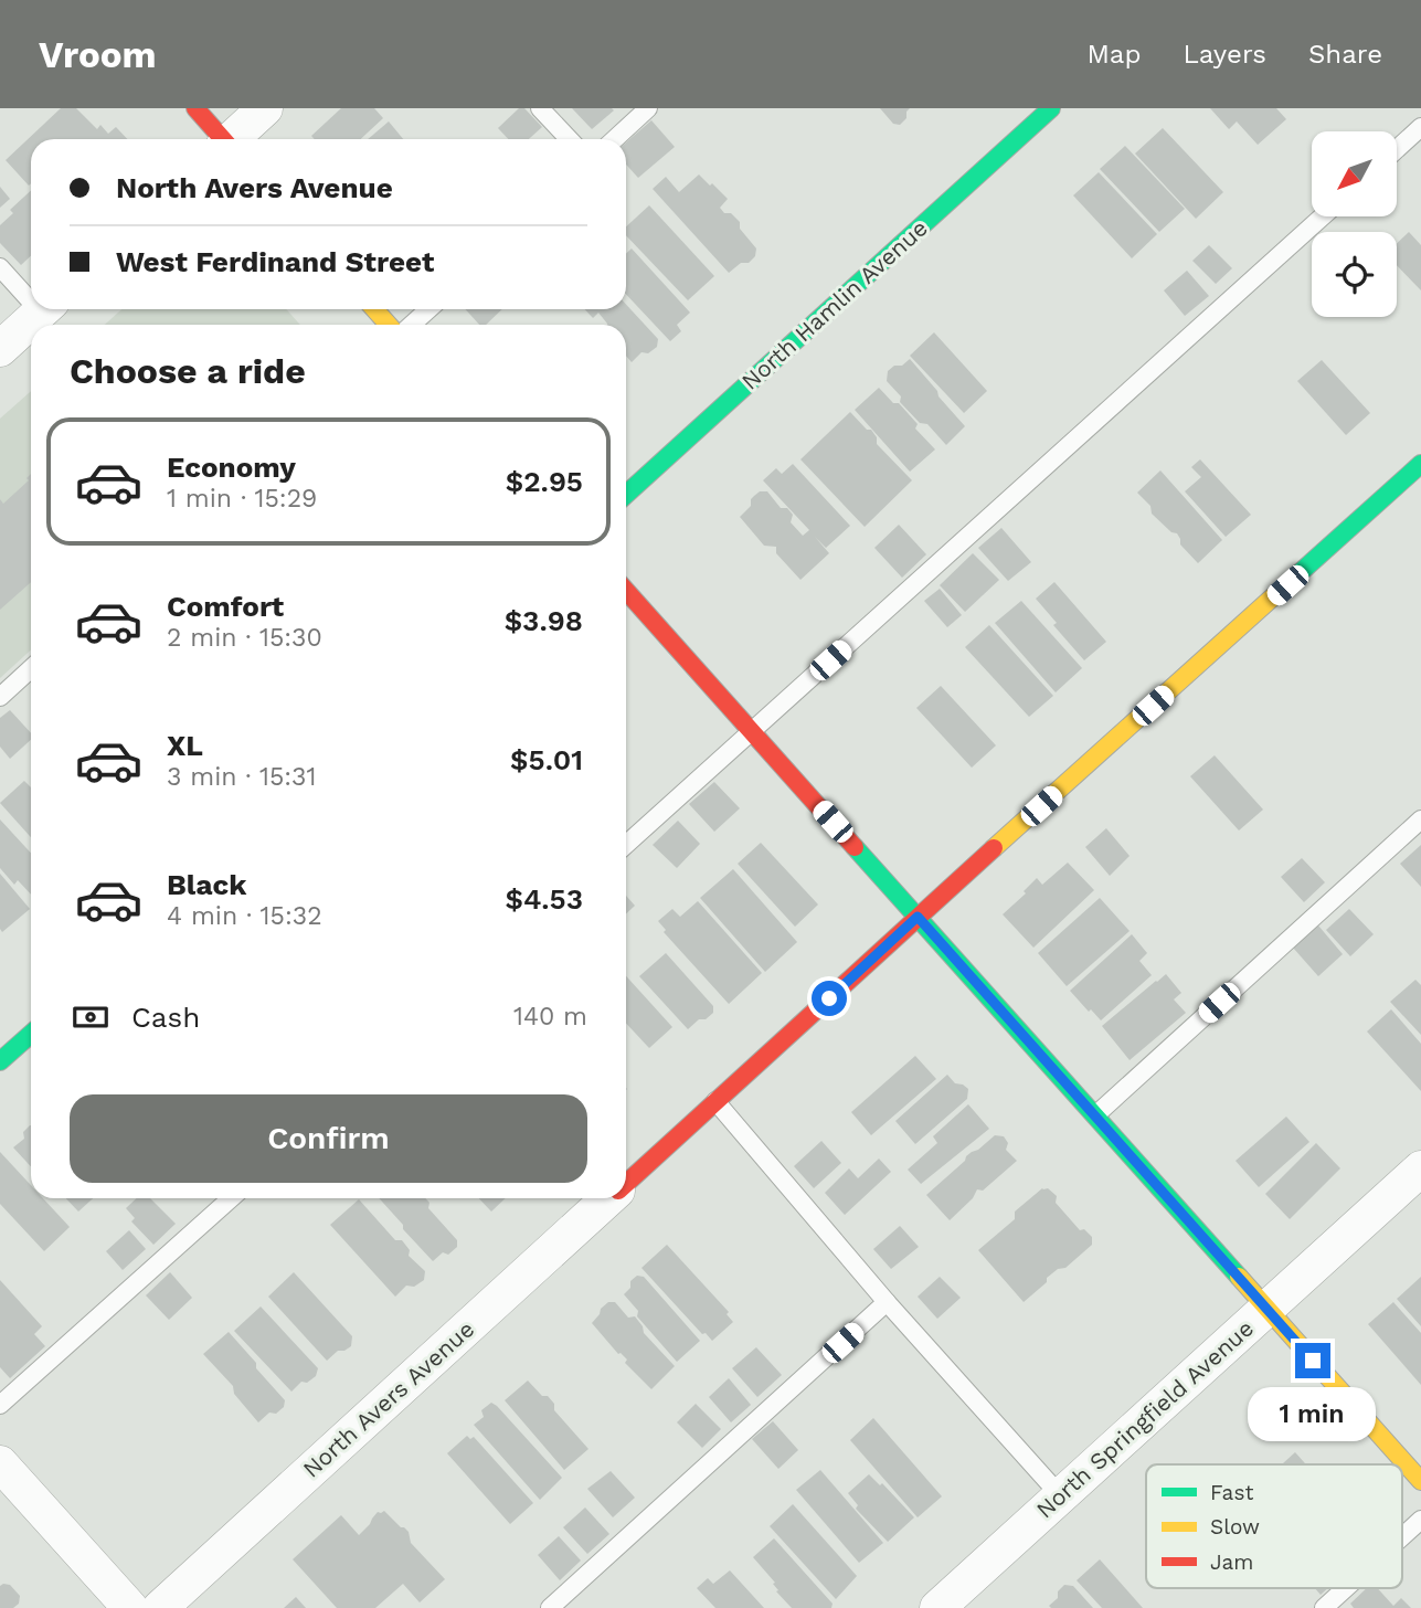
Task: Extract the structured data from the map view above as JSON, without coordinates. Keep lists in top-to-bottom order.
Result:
{
  "streets": {
    "street": ["North Hamlin Avenue", "North Avers Avenue", "North Springfield Avenue"]
  },
  "legend": ["Fast", "Slow", "Jam"],
  "north": "bottom left",
  "page": {
    "header": "Vroom",
    "nav": ["Map", "Layers", "Share"],
    "banner": ["North Avers Avenue", "West Ferdinand Street"],
    "heading": "Choose a ride",
    "list": [
      {
        "name": "Economy",
        "note": "1 min · 15:29",
        "value": "$2.95"
      },
      {
        "name": "Comfort",
        "note": "2 min · 15:30",
        "value": "$3.98"
      },
      {
        "name": "XL",
        "note": "3 min · 15:31",
        "value": "$5.01"
      },
      {
        "name": "Black",
        "note": "4 min · 15:32",
        "value": "$4.53"
      }
    ],
    "pay": ["Cash", "140 m"],
    "buttons": "Confirm",
    "bubble": "1 min"
  }
}
